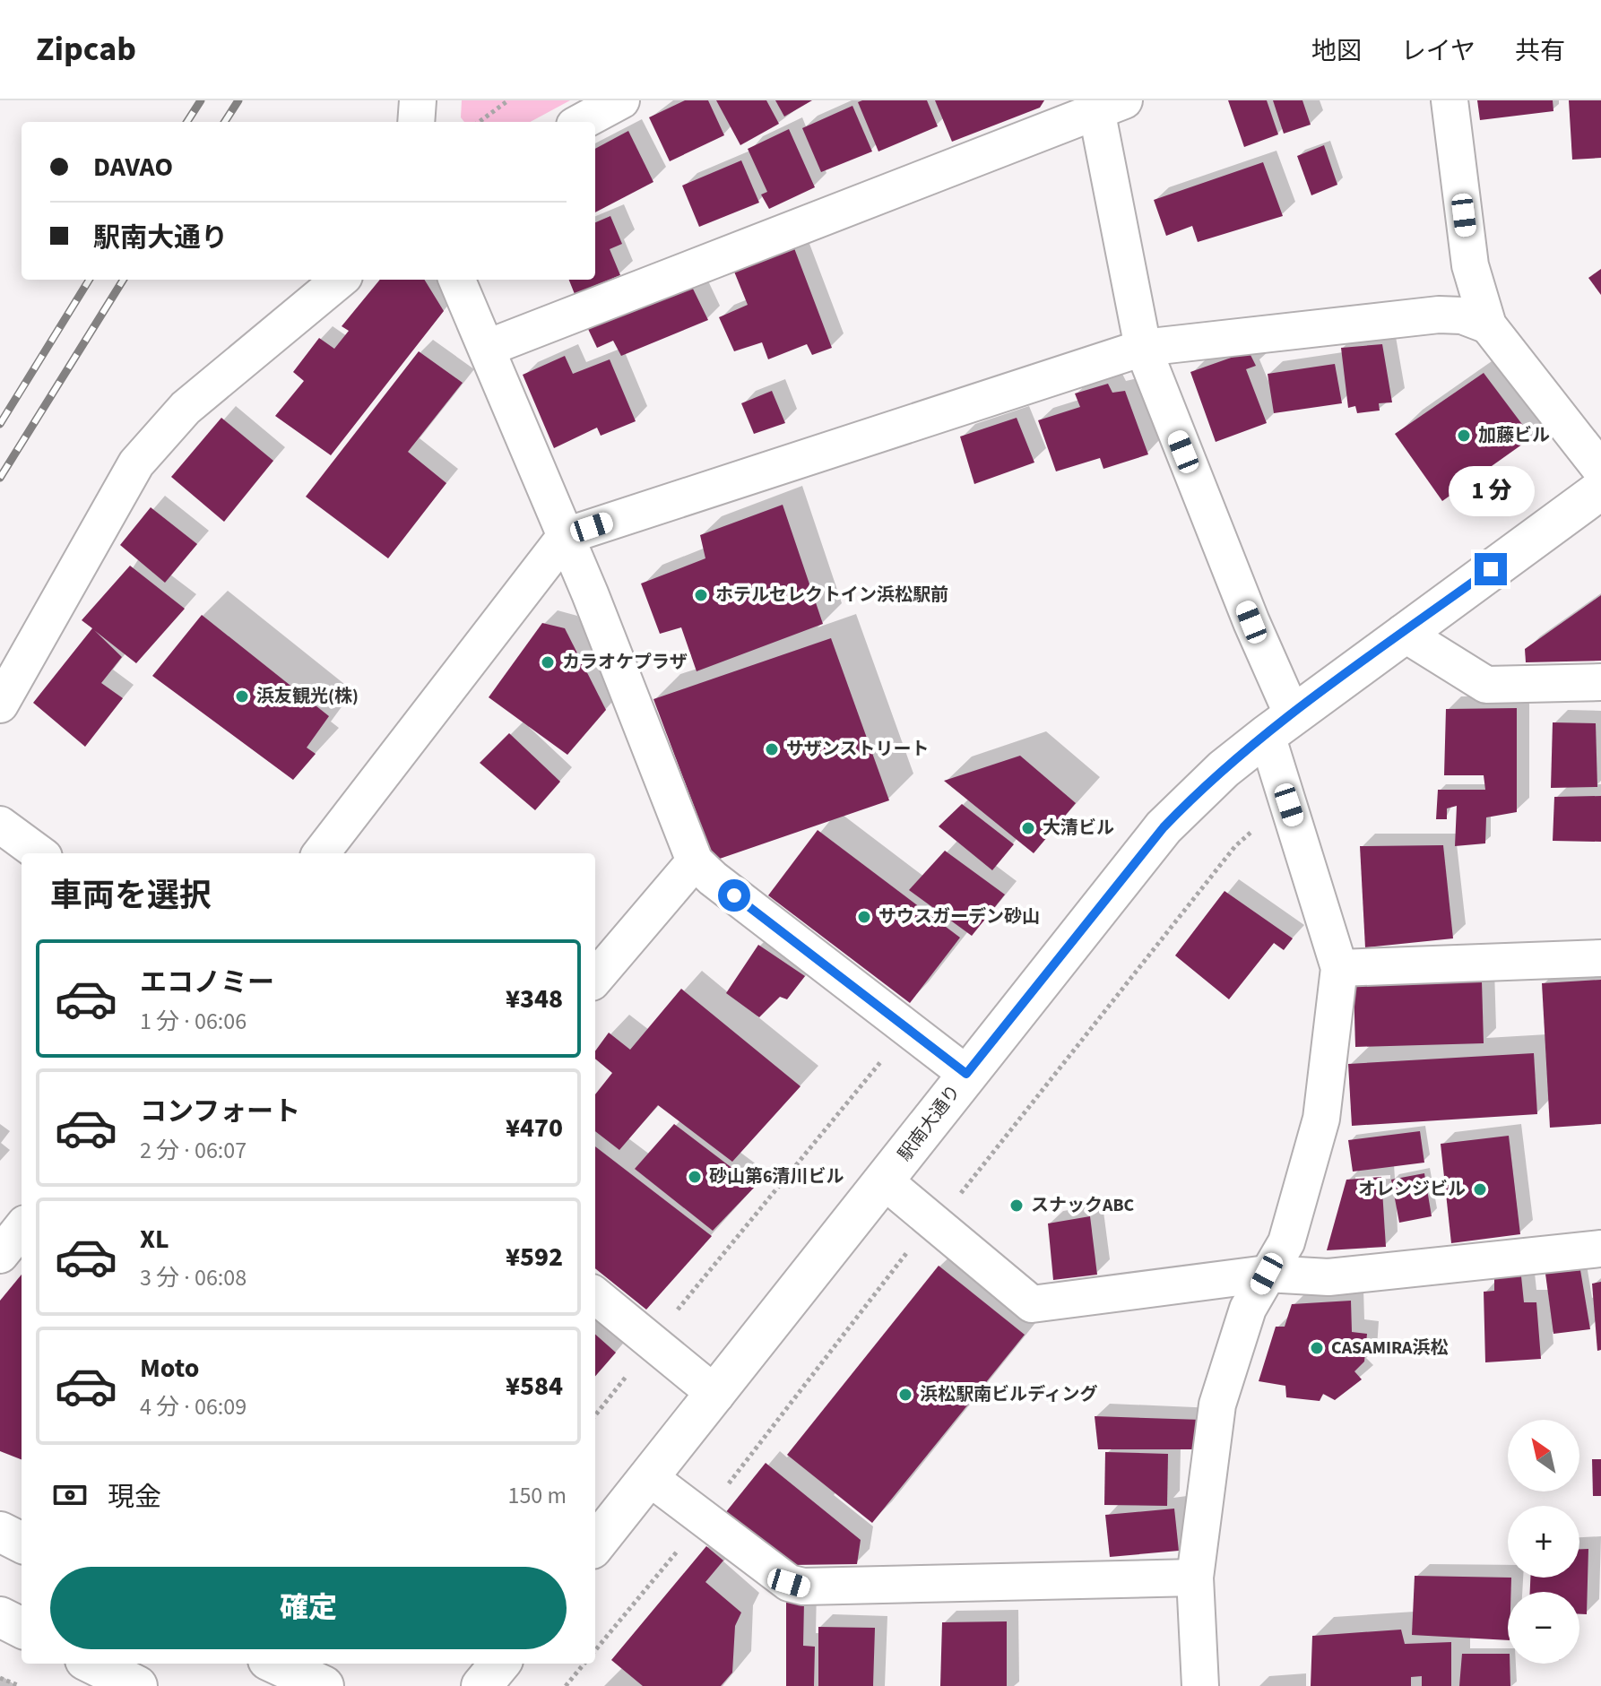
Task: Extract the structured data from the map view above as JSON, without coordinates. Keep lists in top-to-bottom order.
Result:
{
  "streets": {
    "street": ["駅南大通り"]
  },
  "places": [
    "加藤ビル",
    "ホテルセレクトイン浜松駅前",
    "カラオケプラザ",
    "浜友観光(株)",
    "サザンストリート",
    "大清ビル",
    "サウスガーデン砂山",
    "砂山第6清川ビル",
    "オレンジビル",
    "スナックABC",
    "CASAMIRA浜松",
    "浜松駅南ビルディング"
  ],
  "north": "top left",
  "page": {
    "header": "Zipcab",
    "nav": ["地図", "レイヤ", "共有"],
    "banner": ["DAVAO", "駅南大通り"],
    "bubble": "1 分",
    "heading": "車両を選択",
    "list": [
      {
        "name": "エコノミー",
        "note": "1 分 · 06:06",
        "value": "¥348"
      },
      {
        "name": "コンフォート",
        "note": "2 分 · 06:07",
        "value": "¥470"
      },
      {
        "name": "XL",
        "note": "3 分 · 06:08",
        "value": "¥592"
      },
      {
        "name": "Moto",
        "note": "4 分 · 06:09",
        "value": "¥584"
      }
    ],
    "map_buttons": ["+", "−"],
    "pay": ["現金", "150 m"],
    "buttons": "確定"
  }
}
